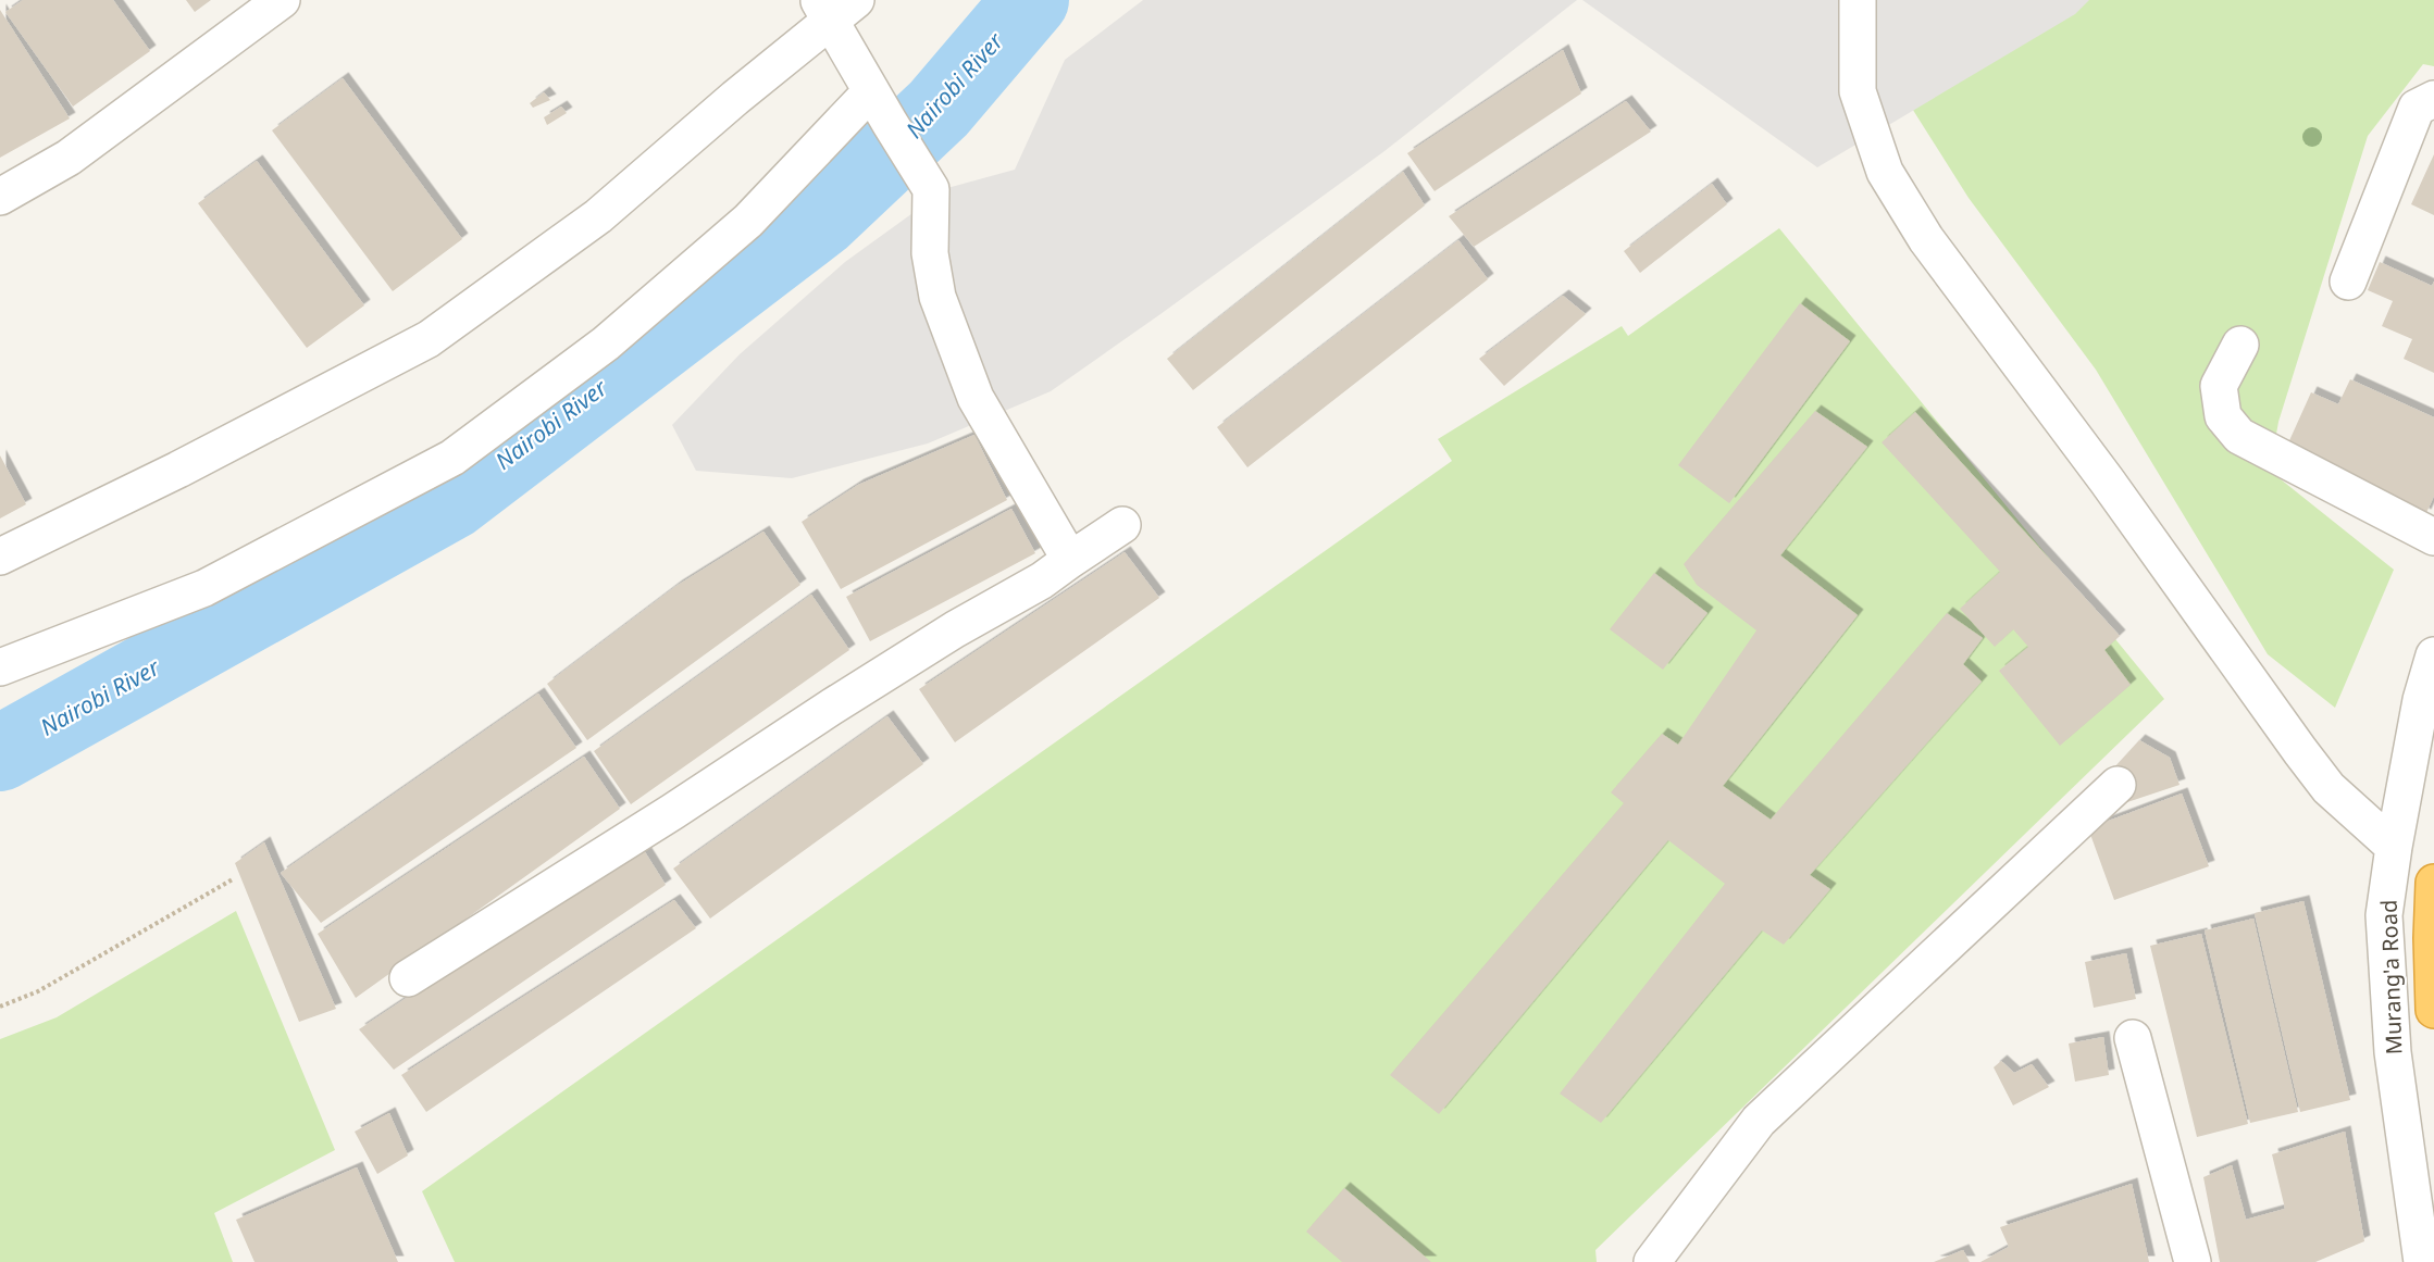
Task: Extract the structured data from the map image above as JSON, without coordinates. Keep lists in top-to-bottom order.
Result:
{
  "streets": {
    "highway": ["Murang'a Road"]
  },
  "water": ["Nairobi River"]
}
